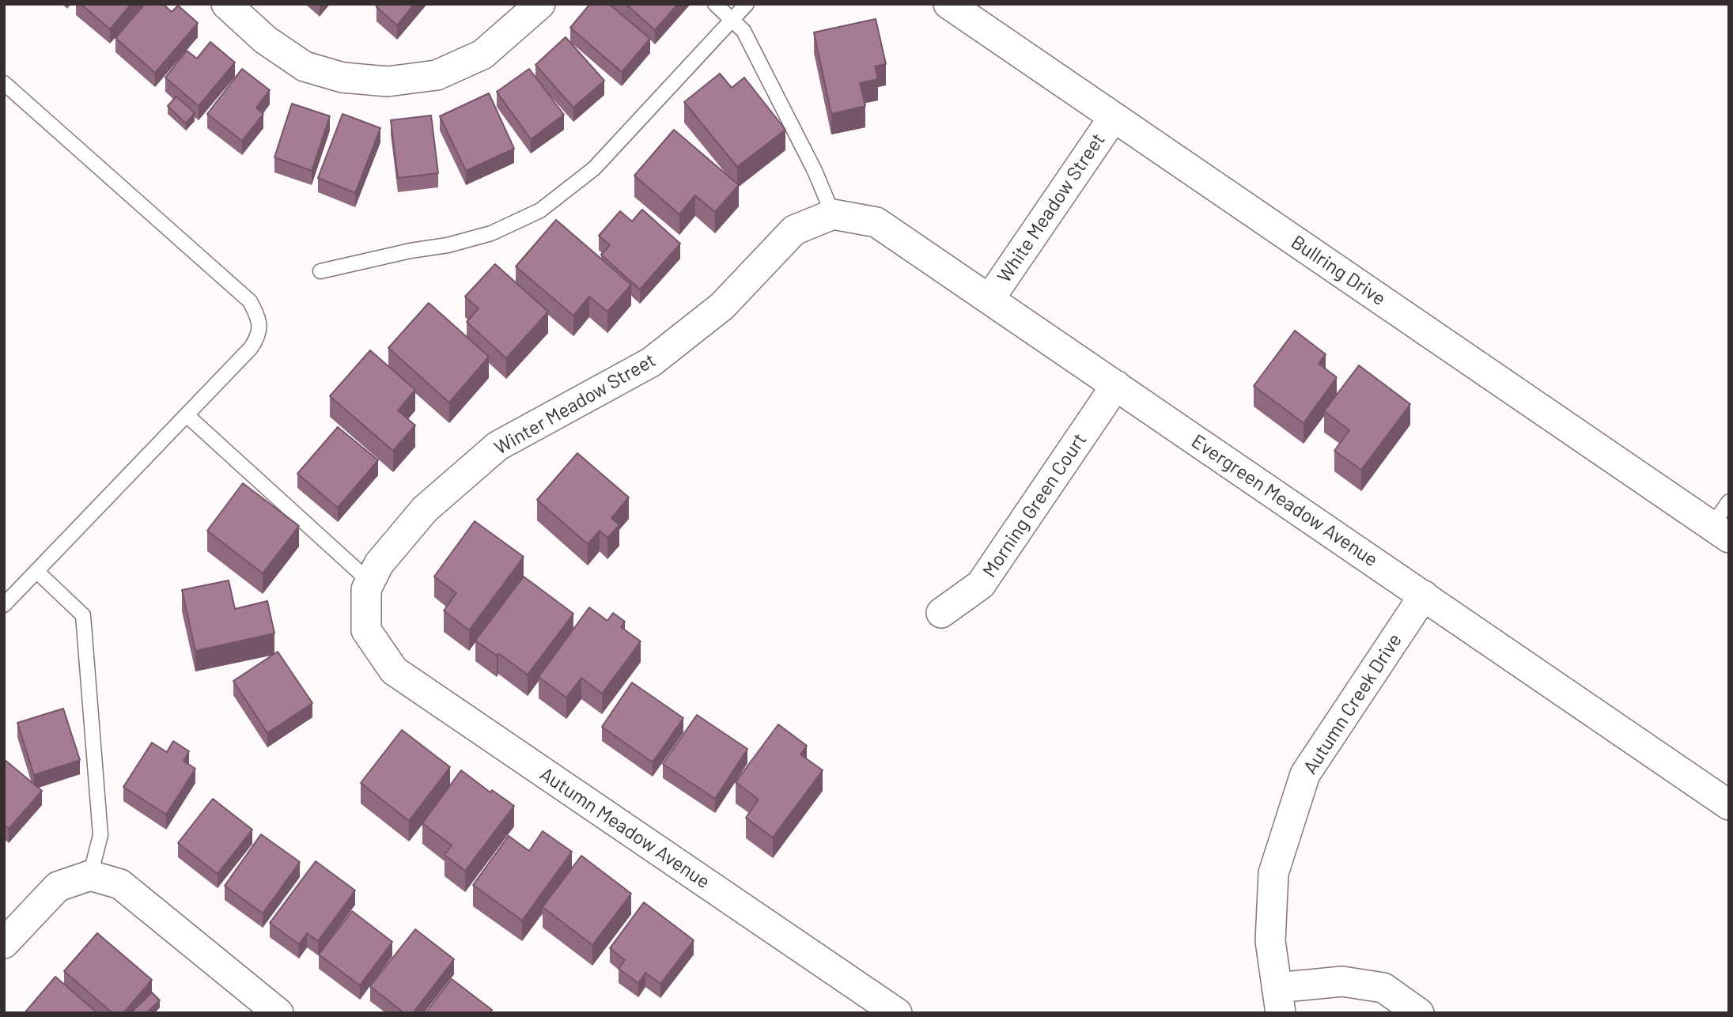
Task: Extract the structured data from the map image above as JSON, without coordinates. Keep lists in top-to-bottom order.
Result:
{
  "streets": {
    "street": [
      "White Meadow Street",
      "Bullring Drive",
      "Winter Meadow Street",
      "Evergreen Meadow Avenue",
      "Morning Green Court",
      "Autumn Creek Drive",
      "Autumn Meadow Avenue"
    ]
  },
  "crossings": [
    ["White Meadow Street", "Bullring Drive"],
    ["White Meadow Street", "Evergreen Meadow Avenue"],
    ["Winter Meadow Street", "Evergreen Meadow Avenue"],
    ["Winter Meadow Street", "Autumn Meadow Avenue"],
    ["Evergreen Meadow Avenue", "Morning Green Court"],
    ["Evergreen Meadow Avenue", "Autumn Creek Drive"]
  ]
}
